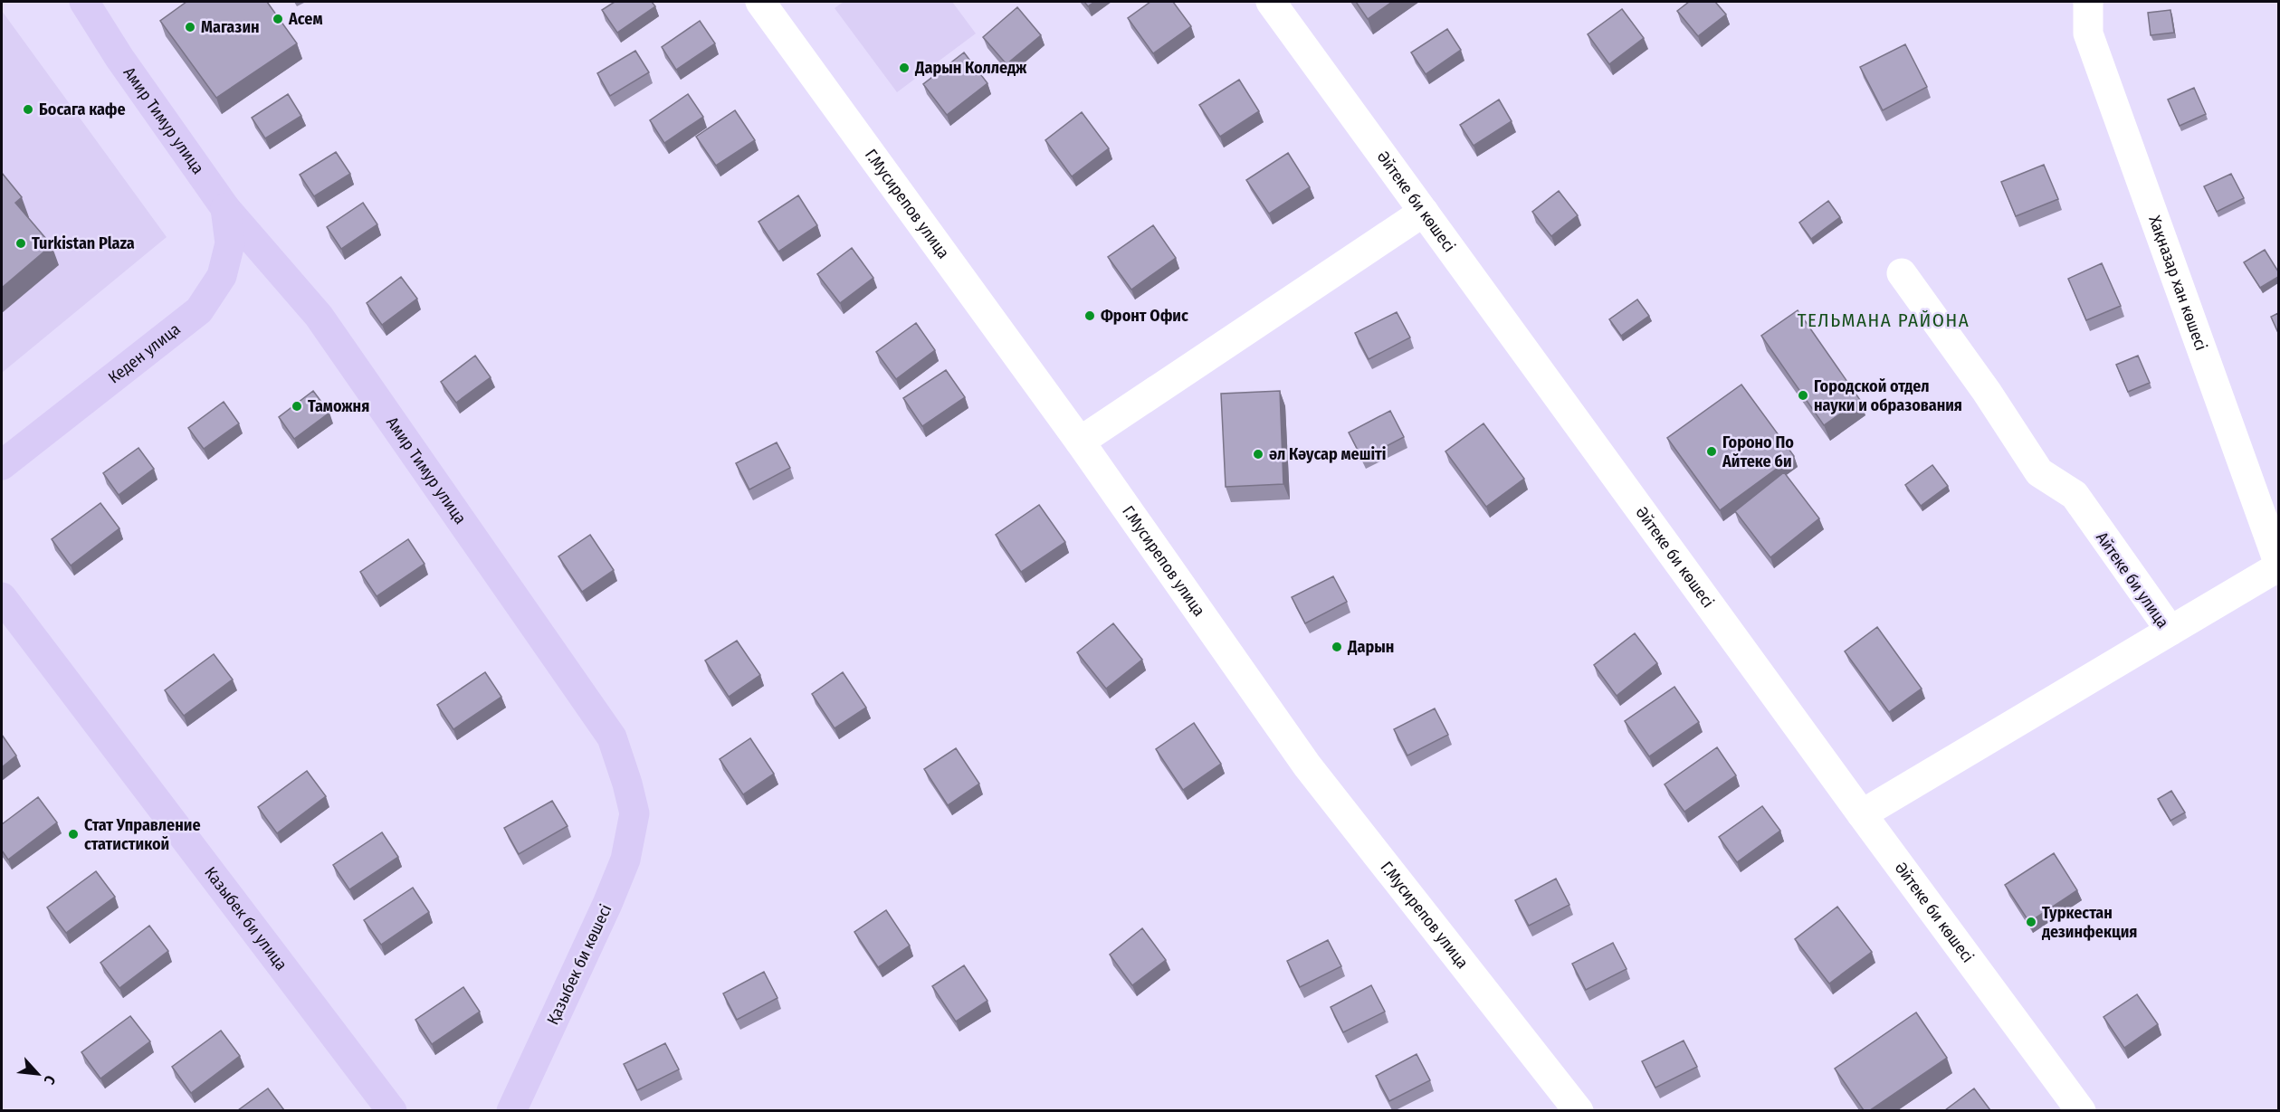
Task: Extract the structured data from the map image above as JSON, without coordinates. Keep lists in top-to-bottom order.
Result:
{
  "streets": {
    "main road": [
      "Амир Тимур улица",
      "Кеден улица",
      "Казыбек би улица",
      "Қазыбек би көшесі"
    ],
    "street": [
      "Әйтеке би көшесі",
      "Г.Мусирепов улица",
      "Хақназар хан көшесі",
      "Айтеке би улица"
    ]
  },
  "crossings": [
    ["Амир Тимур улица", "Кеден улица"],
    ["Амир Тимур улица", "Қазыбек би көшесі"],
    ["Әйтеке би көшесі", "Айтеке би улица"]
  ],
  "districts": ["ТЕЛЬМАНА РАЙОНА"],
  "places": [
    "Асем",
    "Магазин",
    "Дарын Колледж",
    "Босага кафе",
    "Turkistan Plaza",
    "Фронт Офис",
    "Городской отдел науки и образования",
    "Таможня",
    "Гороно По Айтеке би",
    "әл Кәусар мешіті",
    "Дарын",
    "Стат Управление статистикой",
    "Туркестан дезинфекция"
  ],
  "north": "bottom right"
}
